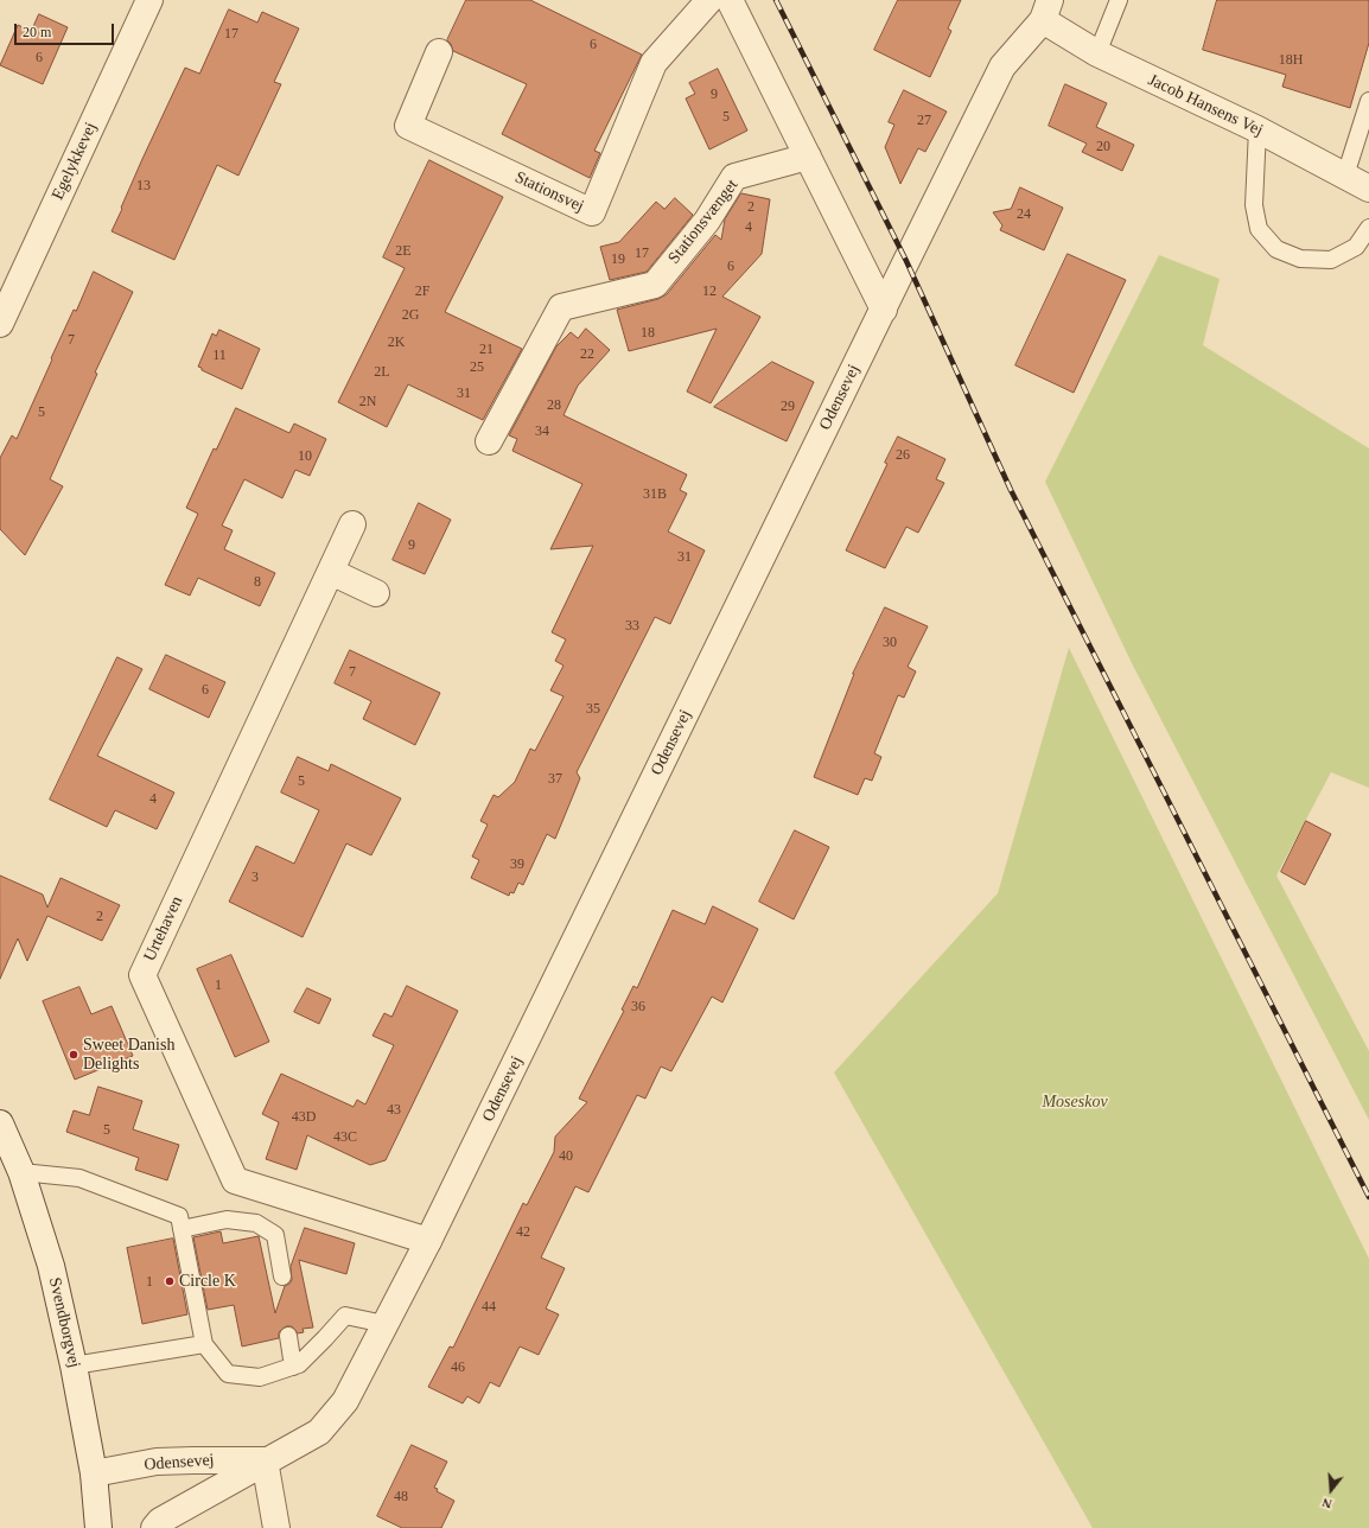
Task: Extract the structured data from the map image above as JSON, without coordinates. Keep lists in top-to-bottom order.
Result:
{
  "streets": {
    "street": [
      "Jacob Hansens Vej",
      "Egelykkevej",
      "Stationsvej",
      "Stationsvænget",
      "Odensevej",
      "Urtehaven",
      "Svendborgvej"
    ]
  },
  "crossings": [
    ["Jacob Hansens Vej", "Odensevej"],
    ["Odensevej", "Urtehaven"],
    ["Odensevej", "Svendborgvej"]
  ],
  "parks": ["Moseskov"],
  "places": ["Sweet Danish Delights", "Circle K"],
  "house_numbers": [
    "17",
    "6",
    "6",
    "18H",
    "9",
    "5",
    "27",
    "20",
    "13",
    "2",
    "24",
    "4",
    "2E",
    "17",
    "19",
    "6",
    "2F",
    "12",
    "2G",
    "18",
    "7",
    "2K",
    "21",
    "22",
    "11",
    "25",
    "2L",
    "31",
    "2N",
    "28",
    "29",
    "5",
    "34",
    "26",
    "10",
    "31B",
    "9",
    "31",
    "8",
    "33",
    "30",
    "7",
    "6",
    "35",
    "37",
    "5",
    "4",
    "39",
    "3",
    "2",
    "1",
    "36",
    "43",
    "43D",
    "5",
    "43C",
    "40",
    "42",
    "1",
    "44",
    "46",
    "48"
  ],
  "scale_bar": "20 m",
  "north": "bottom"
}
